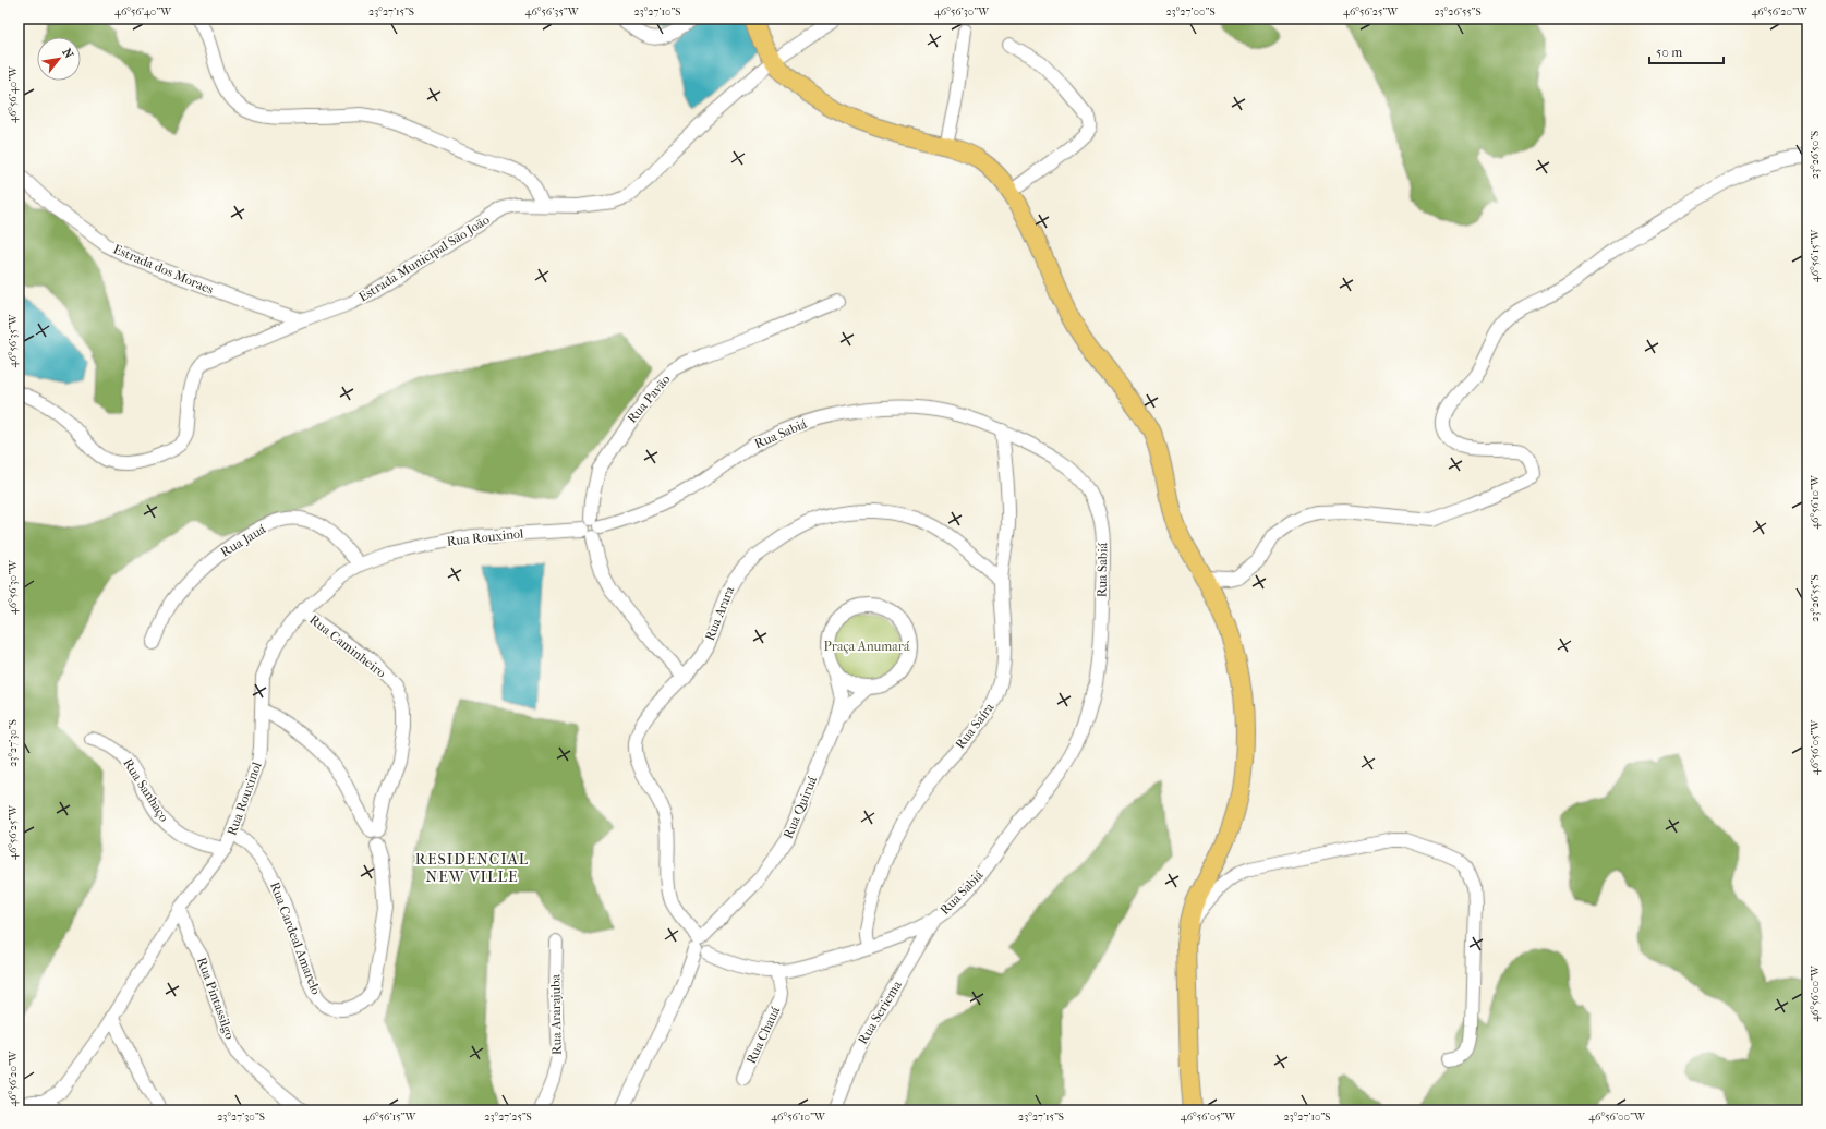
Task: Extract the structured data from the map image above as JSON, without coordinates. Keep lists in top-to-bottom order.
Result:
{
  "streets": {
    "street": [
      "Estrada Municipal São João",
      "Estrada dos Moraes",
      "Rua Pavão",
      "Rua Sabiá",
      "Rua Rouxinol",
      "Rua Jauá",
      "Rua Arara",
      "Rua Caminheiro",
      "Rua Saíra",
      "Rua Sanhaço",
      "Rua Quiruá",
      "Rua Cardeal Amarelo",
      "Rua Pintassilgo",
      "Rua Seriema",
      "Rua Ararajuba",
      "Rua Chauá"
    ]
  },
  "crossings": [
    ["Estrada Municipal São João", "Estrada dos Moraes"],
    ["Rua Pavão", "Rua Sabiá"],
    ["Rua Pavão", "Rua Rouxinol"],
    ["Rua Pavão", "Rua Arara"],
    ["Rua Sabiá", "Rua Rouxinol"],
    ["Rua Sabiá", "Rua Arara"],
    ["Rua Sabiá", "Rua Saíra"],
    ["Rua Sabiá", "Rua Quiruá"],
    ["Rua Sabiá", "Rua Seriema"],
    ["Rua Sabiá", "Rua Chauá"],
    ["Rua Rouxinol", "Rua Jauá"],
    ["Rua Rouxinol", "Rua Caminheiro"],
    ["Rua Rouxinol", "Rua Sanhaço"],
    ["Rua Rouxinol", "Rua Cardeal Amarelo"],
    ["Rua Rouxinol", "Rua Pintassilgo"],
    ["Rua Arara", "Rua Saíra"],
    ["Rua Arara", "Rua Quiruá"],
    ["Rua Caminheiro", "Rua Cardeal Amarelo"]
  ],
  "districts": ["RESIDENCIAL NEW VILLE"],
  "parks": ["Praça Anumará"],
  "scale_bar": "50 m",
  "north": "top right",
  "coordinates": [
    "46°56'40\"W",
    "23°27'15\"S",
    "46°56'35\"W",
    "23°27'10\"S",
    "46°56'30\"W",
    "23°27'00\"S",
    "46°56'25\"W",
    "23°26'55\"S",
    "46°56'20\"W",
    "23°26'50\"S",
    "46°56'15\"W",
    "46°56'10\"W",
    "23°27'30\"S",
    "46°56'05\"W",
    "46°56'00\"W",
    "23°27'25\"S"
  ]
}
